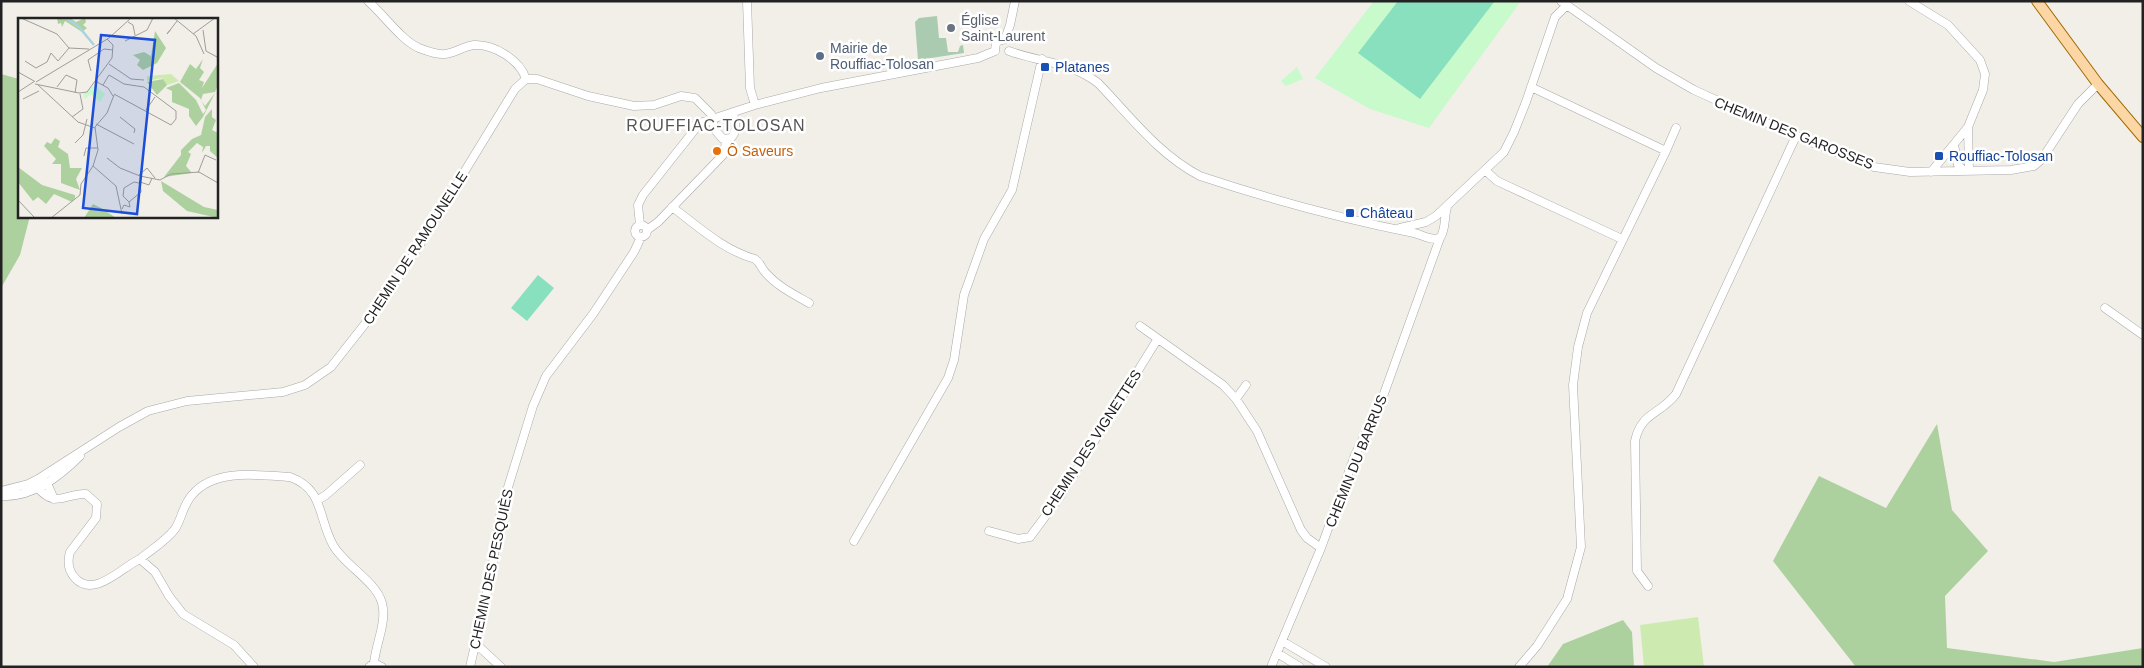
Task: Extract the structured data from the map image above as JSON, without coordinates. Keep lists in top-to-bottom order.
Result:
{
  "streets": {
    "street": [
      "CHEMIN DES GAROSSES",
      "CHEMIN DE RAMOUNELLE",
      "CHEMIN DES VIGNETTES",
      "CHEMIN DU BARRUS",
      "CHEMIN DES PESQUIÈS"
    ]
  },
  "districts": ["ROUFFIAC-TOLOSAN"],
  "places": {
    "other": ["Église Saint-Laurent", "Mairie de Rouffiac-Tolosan", "Ô Saveurs"],
    "transit": ["Platanes", "Rouffiac-Tolosan", "Château"]
  }
}
